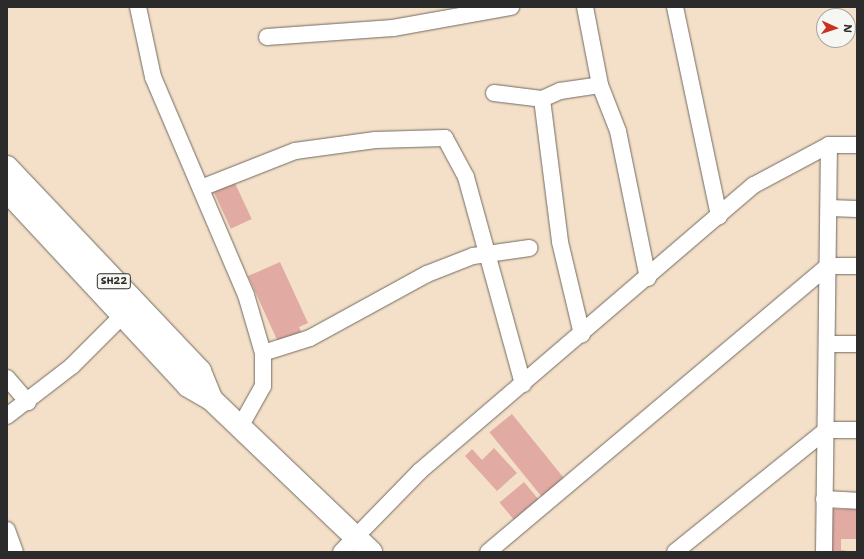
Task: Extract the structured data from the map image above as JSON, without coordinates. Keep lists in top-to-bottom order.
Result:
{
  "streets": {
    "main road": ["SH22"]
  },
  "north": "right"
}
